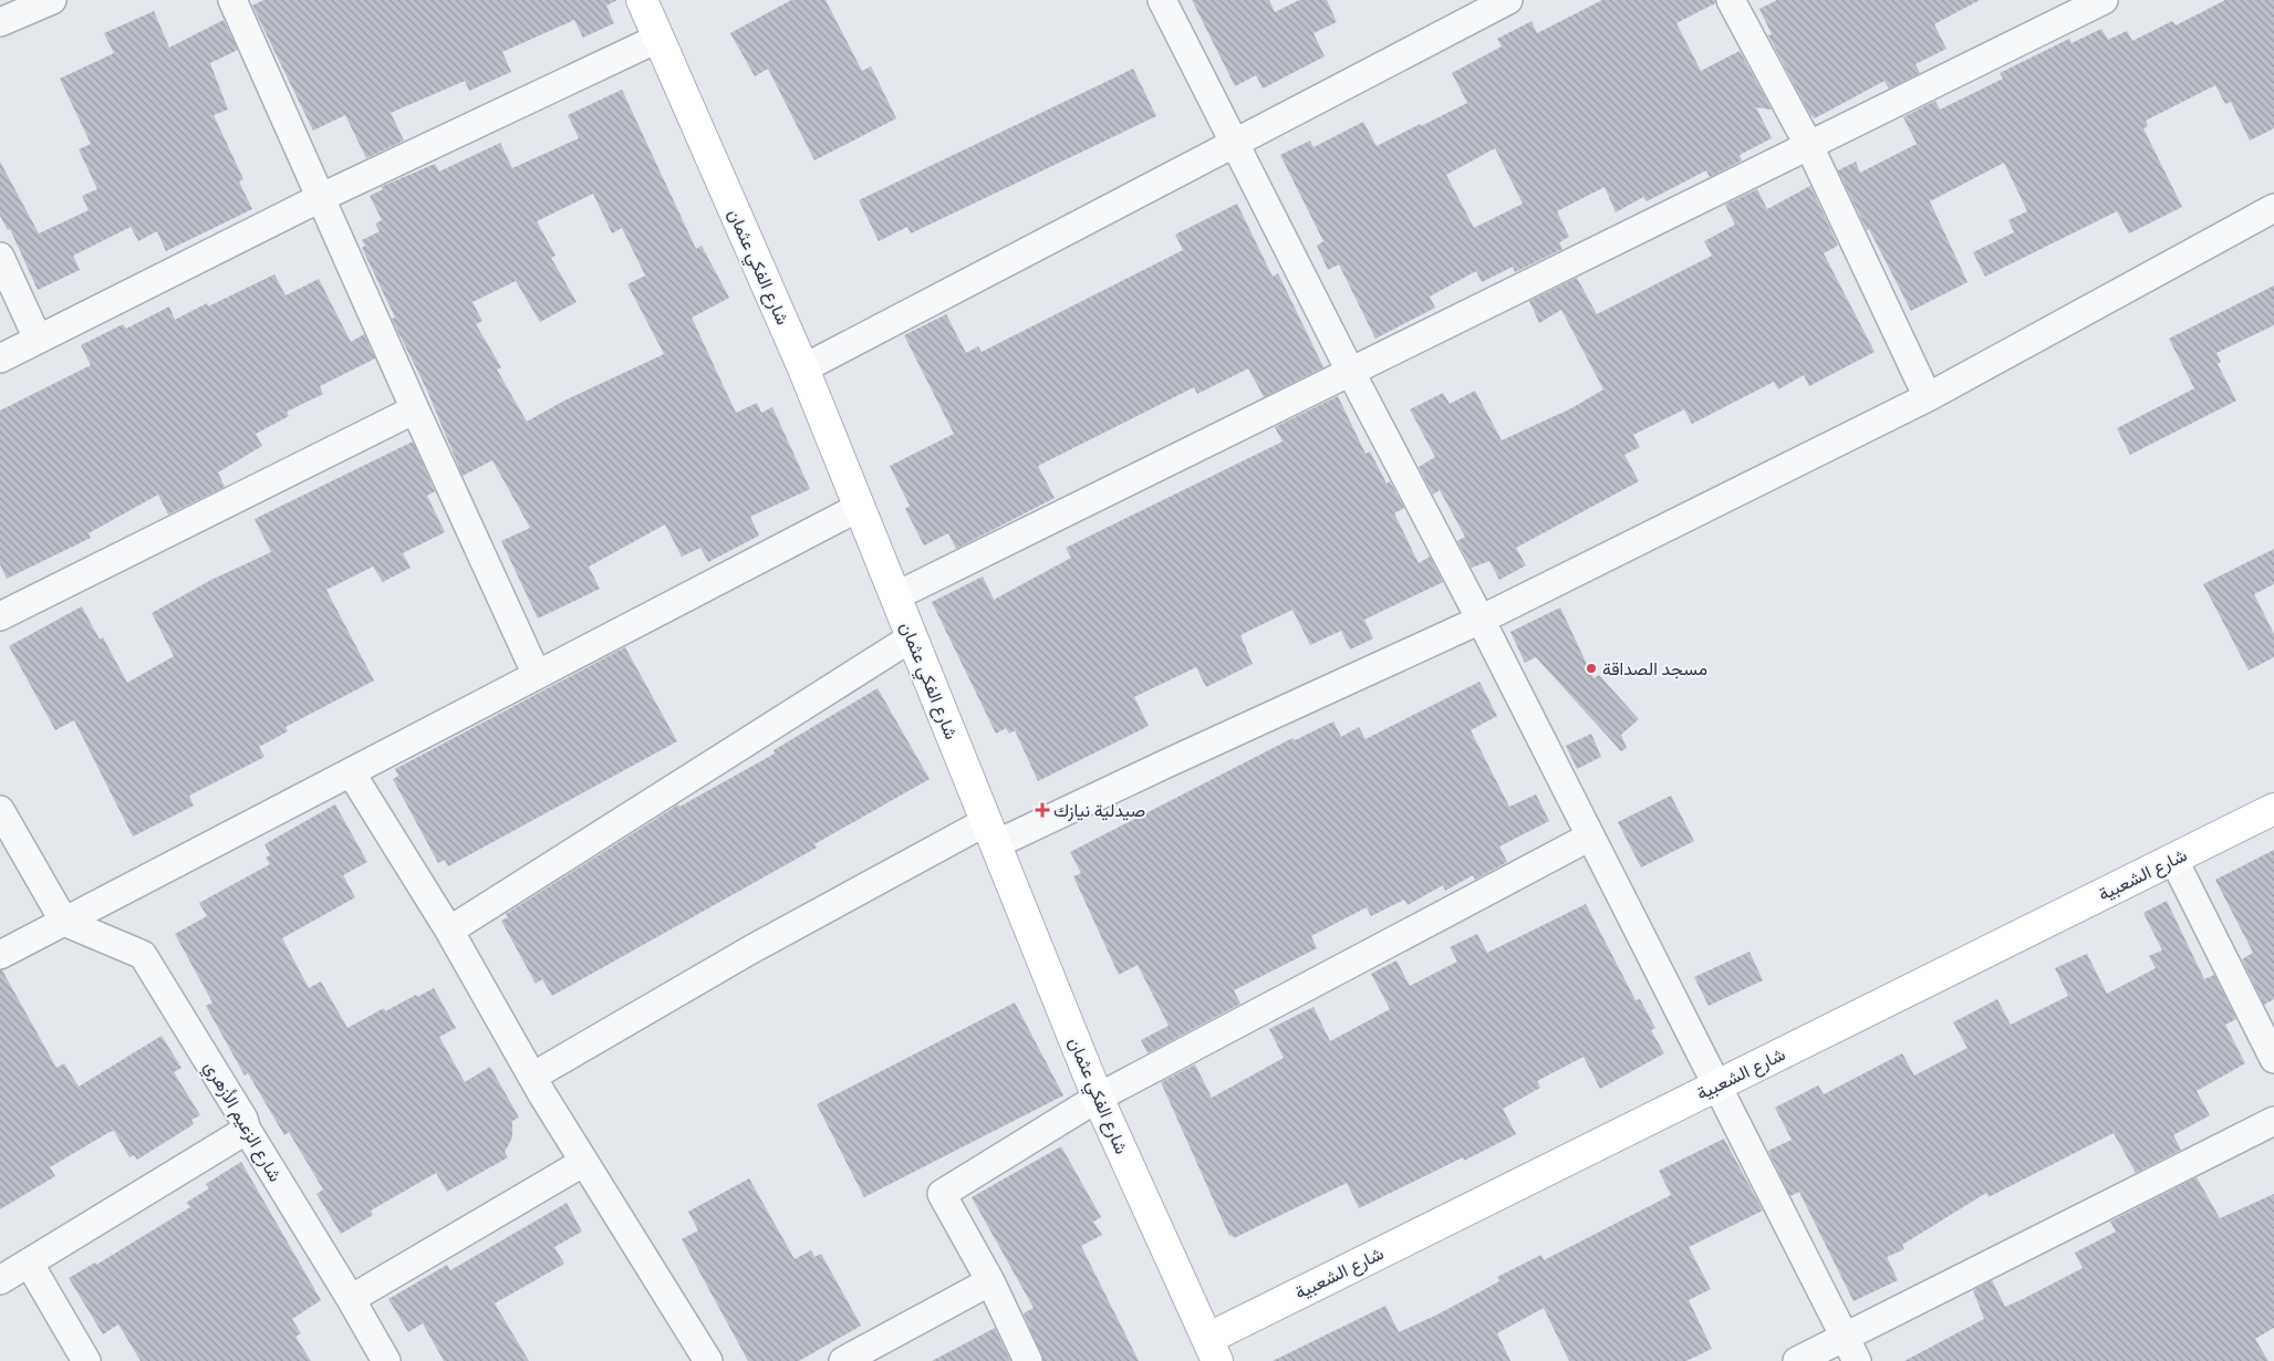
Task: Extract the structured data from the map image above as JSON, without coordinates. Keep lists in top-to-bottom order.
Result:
{
  "streets": {
    "street": ["شارع الفكي عثمان", "شارع الشعبية", "شارع الزعيم الأزهري"]
  },
  "crossings": [
    ["شارع الفكي عثمان", "شارع الشعبية"]
  ],
  "places": {
    "other": ["مسجد الصداقة"],
    "health": ["صيدلية نيازك"]
  }
}
